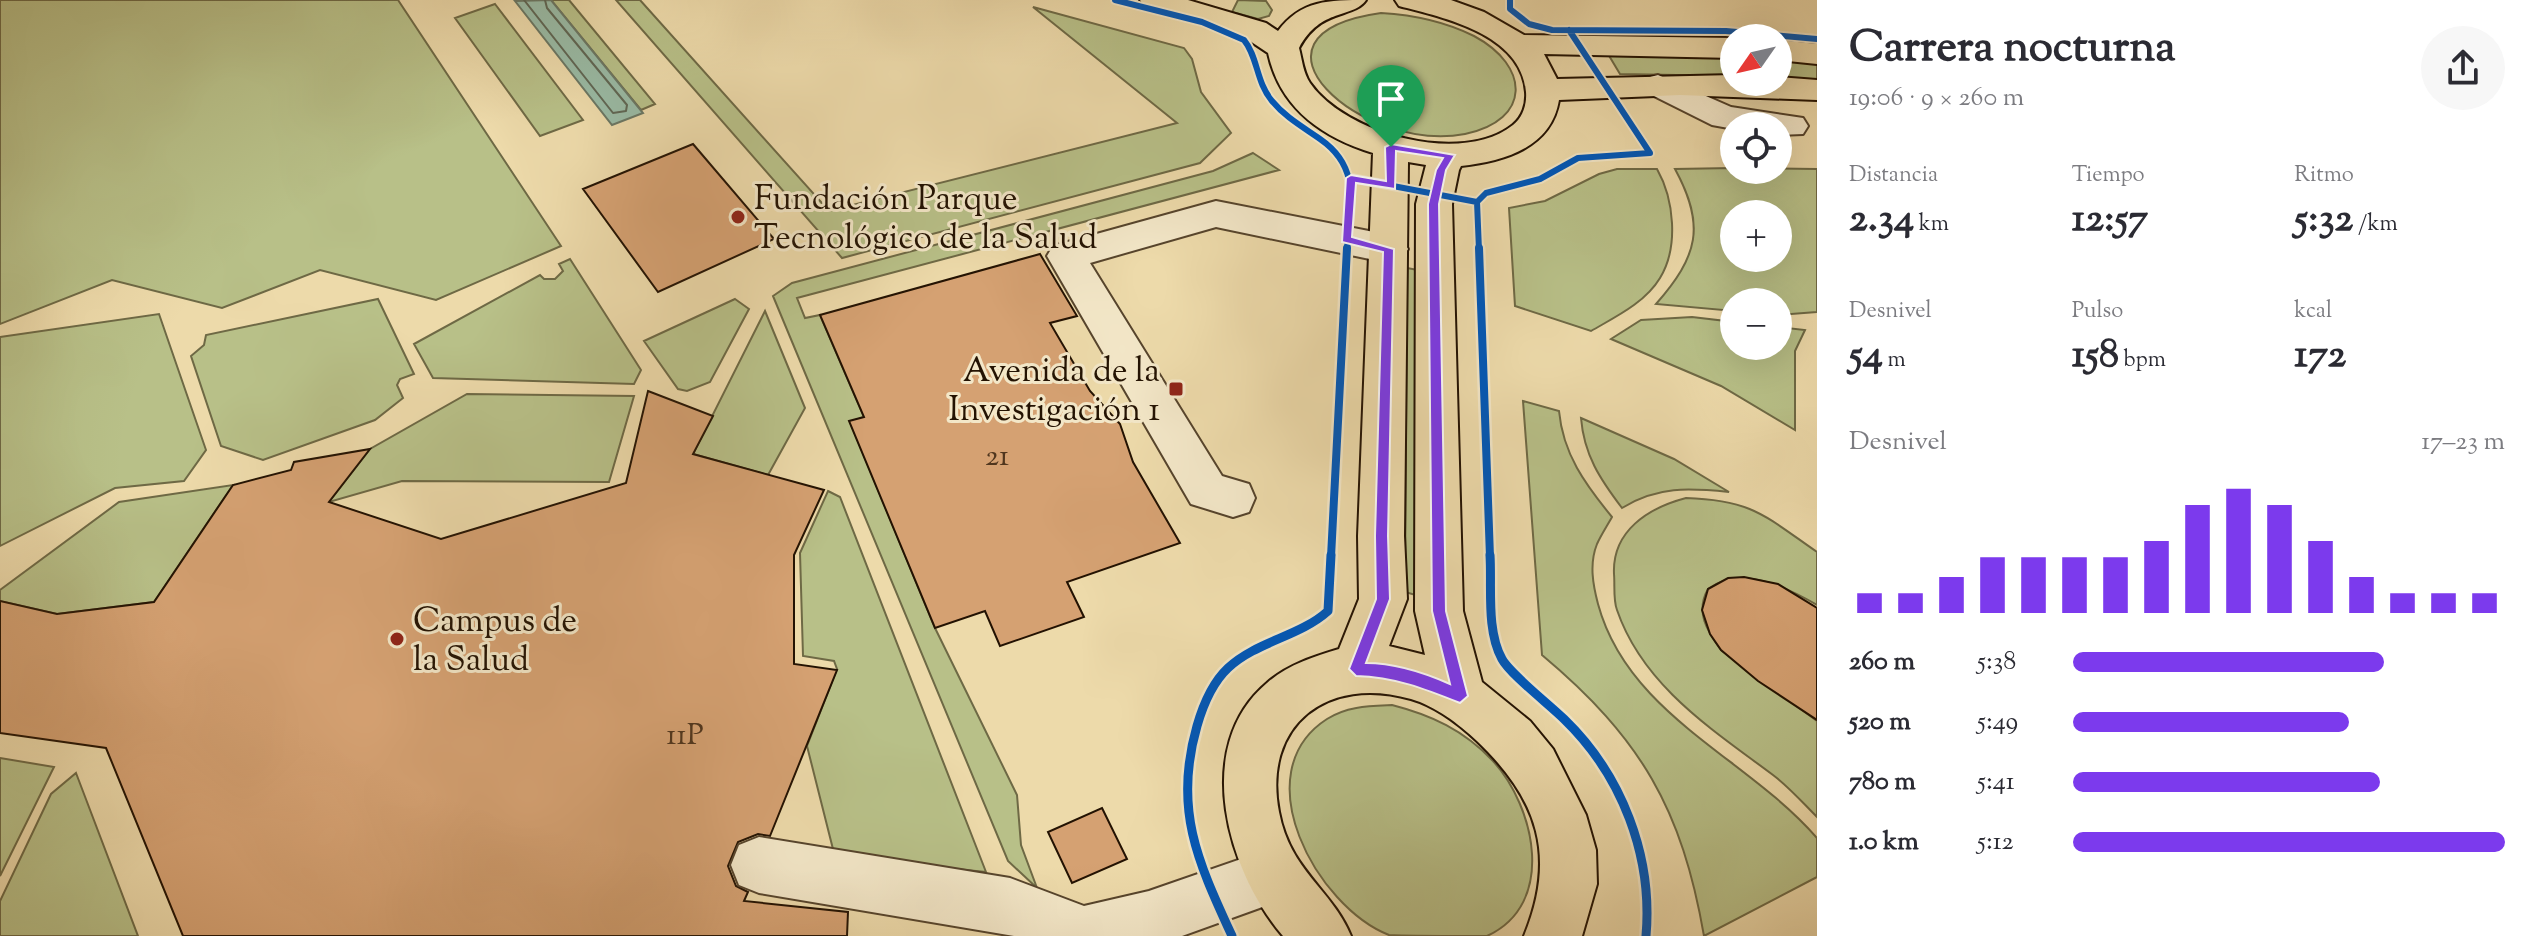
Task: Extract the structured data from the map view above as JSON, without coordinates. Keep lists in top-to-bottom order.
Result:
{
  "places": {
    "other": ["Fundación Parque Tecnológico de la Salud", "Campus de la Salud"],
    "transit": ["Avenida de la Investigación 1"]
  },
  "house_numbers": ["21", "11P"],
  "north": "bottom left",
  "page": {
    "heading": ["Carrera nocturna", "19:06 · 9 × 260 m"],
    "map_buttons": ["+", "−"],
    "stats": [
      ["Distancia", "2.34 km"],
      ["Tiempo", "12:57"],
      ["Ritmo", "5:32 /km"],
      ["Desnivel", "54 m"],
      ["Pulso", "158 bpm"],
      ["kcal", "172"]
    ],
    "chart": ["Desnivel", "17–23 m"],
    "list": [
      {
        "name": "260 m",
        "note": "5:38"
      },
      {
        "name": "520 m",
        "note": "5:49"
      },
      {
        "name": "780 m",
        "note": "5:41"
      },
      {
        "name": "1.0 km",
        "note": "5:12"
      }
    ]
  }
}
